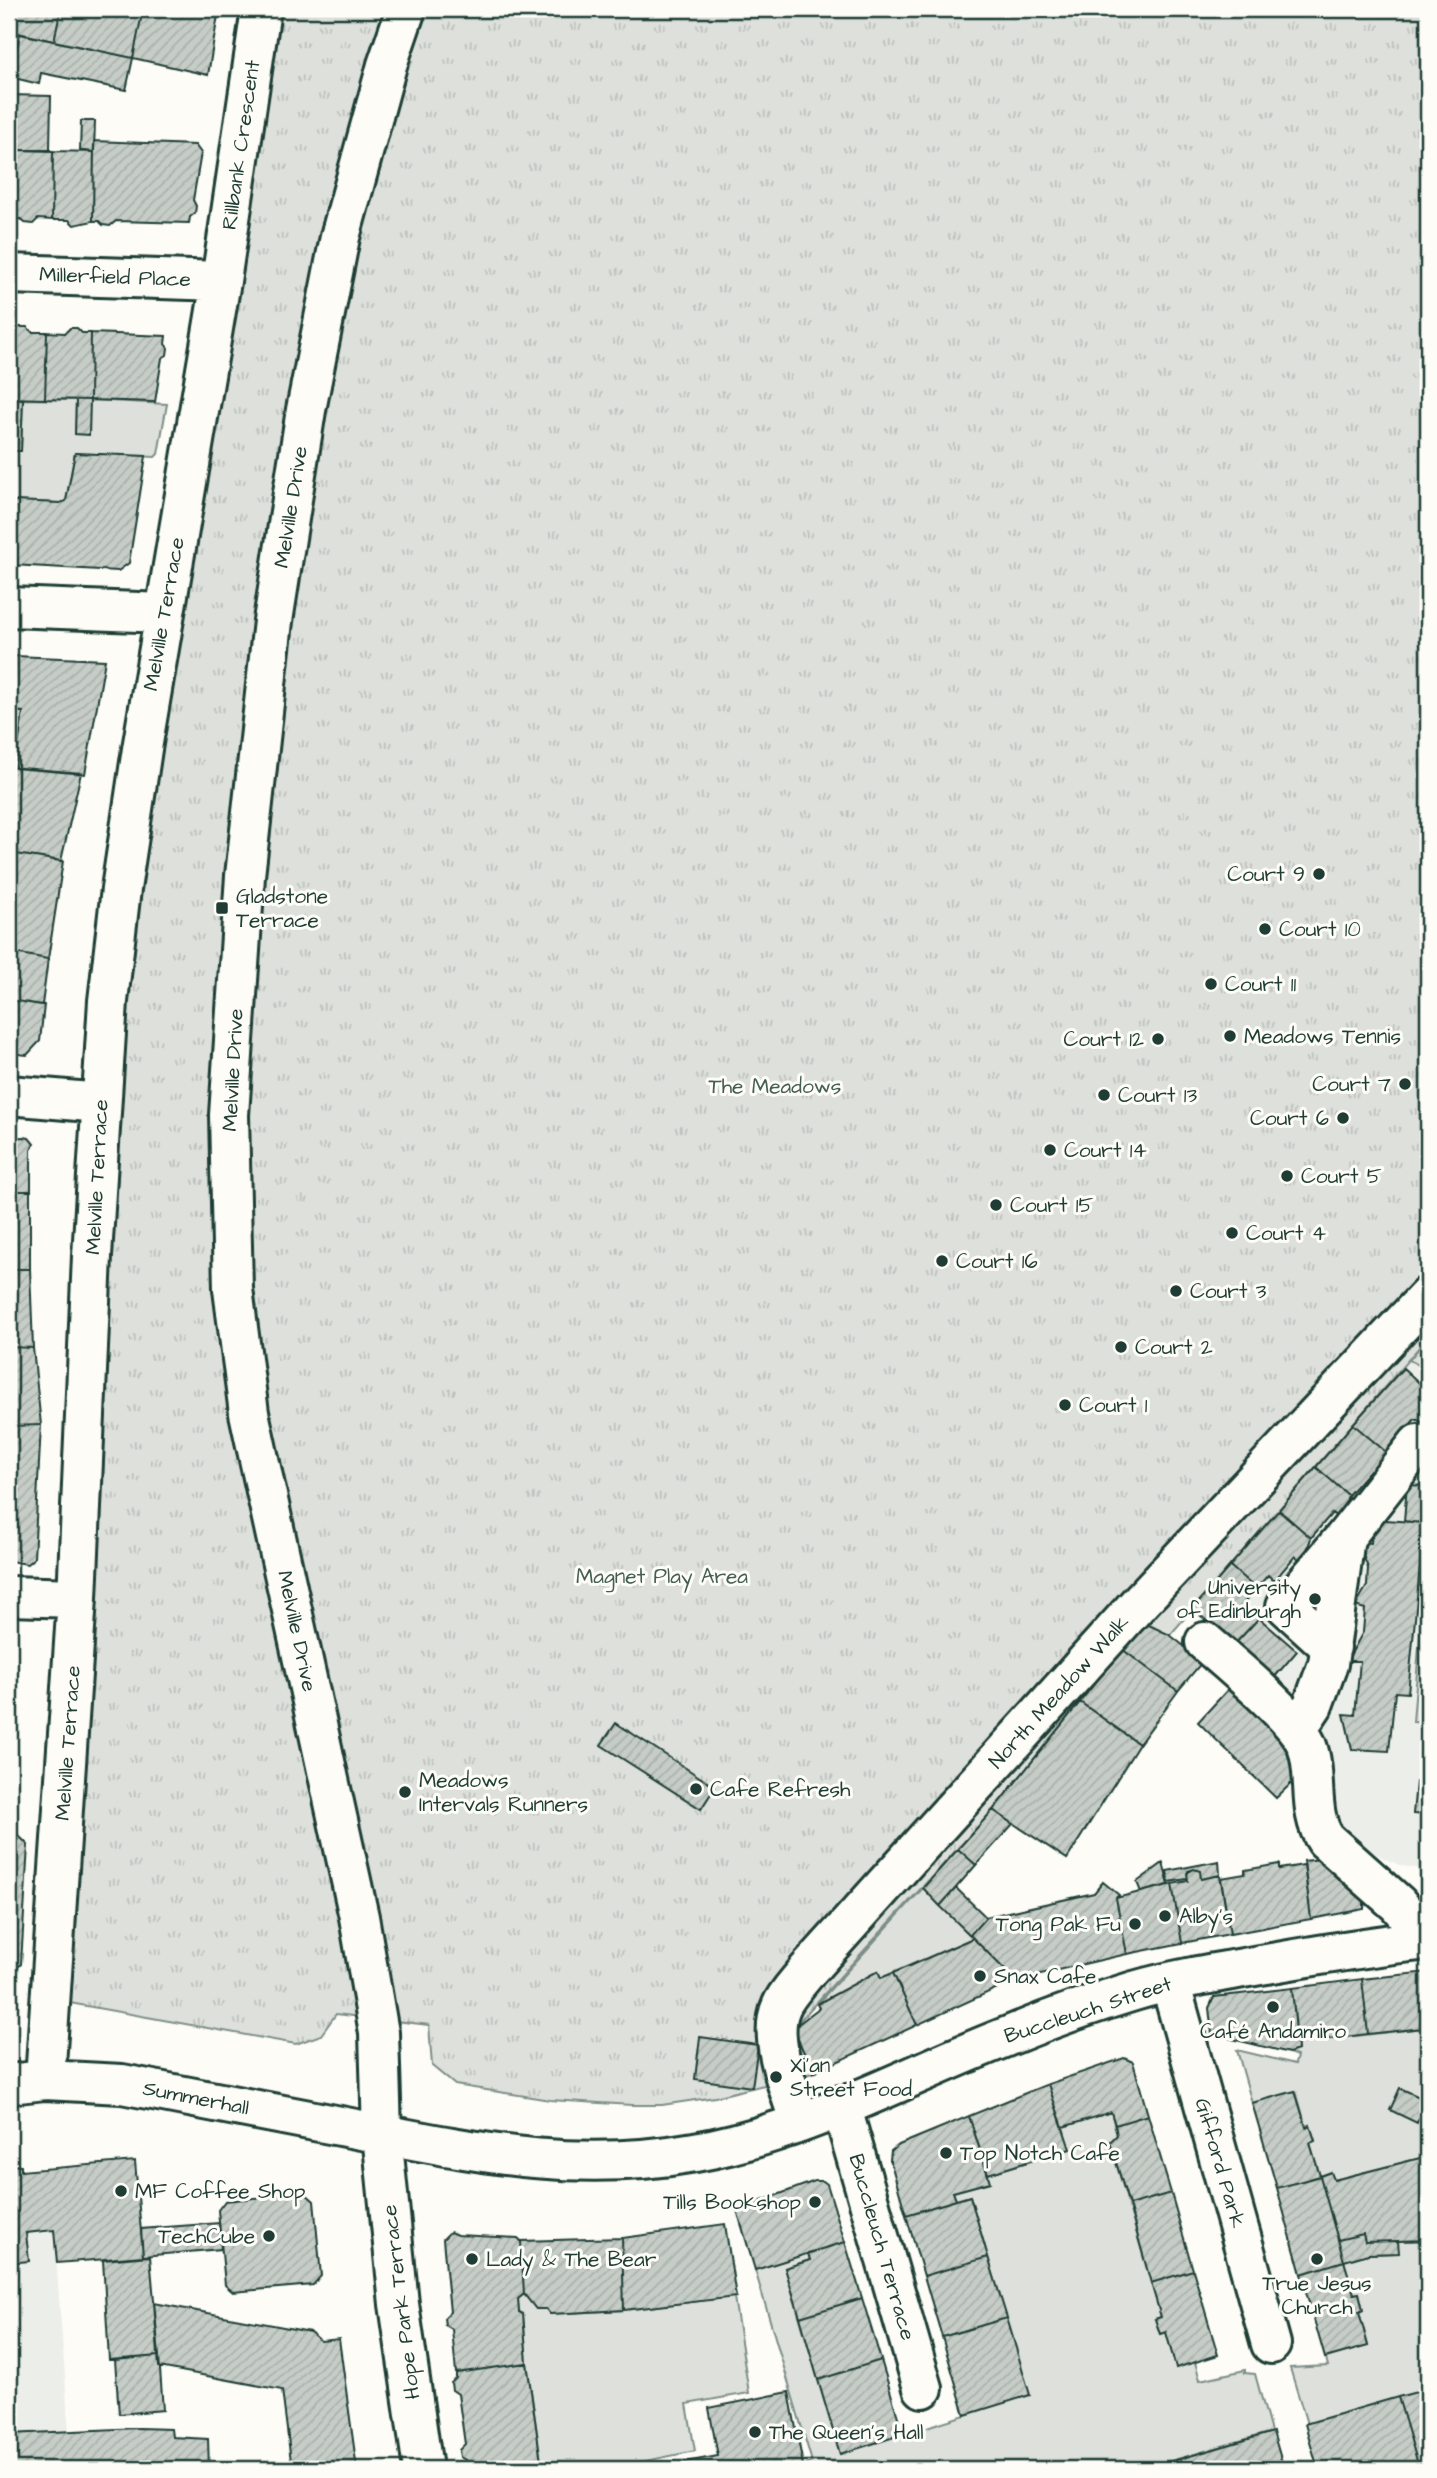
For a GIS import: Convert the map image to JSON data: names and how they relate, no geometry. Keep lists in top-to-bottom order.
{
  "streets": {
    "street": [
      "Rillbank Crescent",
      "Millerfield Place",
      "Melville Drive",
      "Melville Terrace",
      "North Meadow Walk",
      "Buccleuch Street",
      "Summerhall",
      "Gifford Park",
      "Buccleuch Terrace",
      "Hope Park Terrace"
    ]
  },
  "crossings": [
    ["Rillbank Crescent", "Millerfield Place"],
    ["Rillbank Crescent", "Melville Terrace"],
    ["Millerfield Place", "Melville Terrace"],
    ["Melville Drive", "Summerhall"],
    ["Melville Drive", "Hope Park Terrace"],
    ["Melville Terrace", "Summerhall"],
    ["North Meadow Walk", "Buccleuch Street"],
    ["North Meadow Walk", "Summerhall"],
    ["Buccleuch Street", "Summerhall"],
    ["Buccleuch Street", "Gifford Park"],
    ["Buccleuch Street", "Buccleuch Terrace"],
    ["Summerhall", "Hope Park Terrace"]
  ],
  "parks": ["The Meadows", "Magnet Play Area"],
  "places": {
    "other": [
      "Court 9",
      "Court 10",
      "Court 11",
      "Meadows Tennis",
      "Court 12",
      "Court 7",
      "Court 13",
      "Court 6",
      "Court 14",
      "Court 5",
      "Court 15",
      "Court 4",
      "Court 16",
      "Court 3",
      "Court 2",
      "Court 1",
      "University of Edinburgh",
      "Cafe Refresh",
      "Meadows Intervals Runners",
      "Alby's",
      "Tong Pak Fu",
      "Snax Cafe",
      "Café Andamiro",
      "Xi’an Street Food",
      "Top Notch Cafe",
      "MF Coffee Shop",
      "Tills Bookshop",
      "TechCube",
      "Lady & The Bear",
      "True Jesus Church",
      "The Queen's Hall"
    ],
    "transit": ["Gladstone Terrace"]
  }
}
